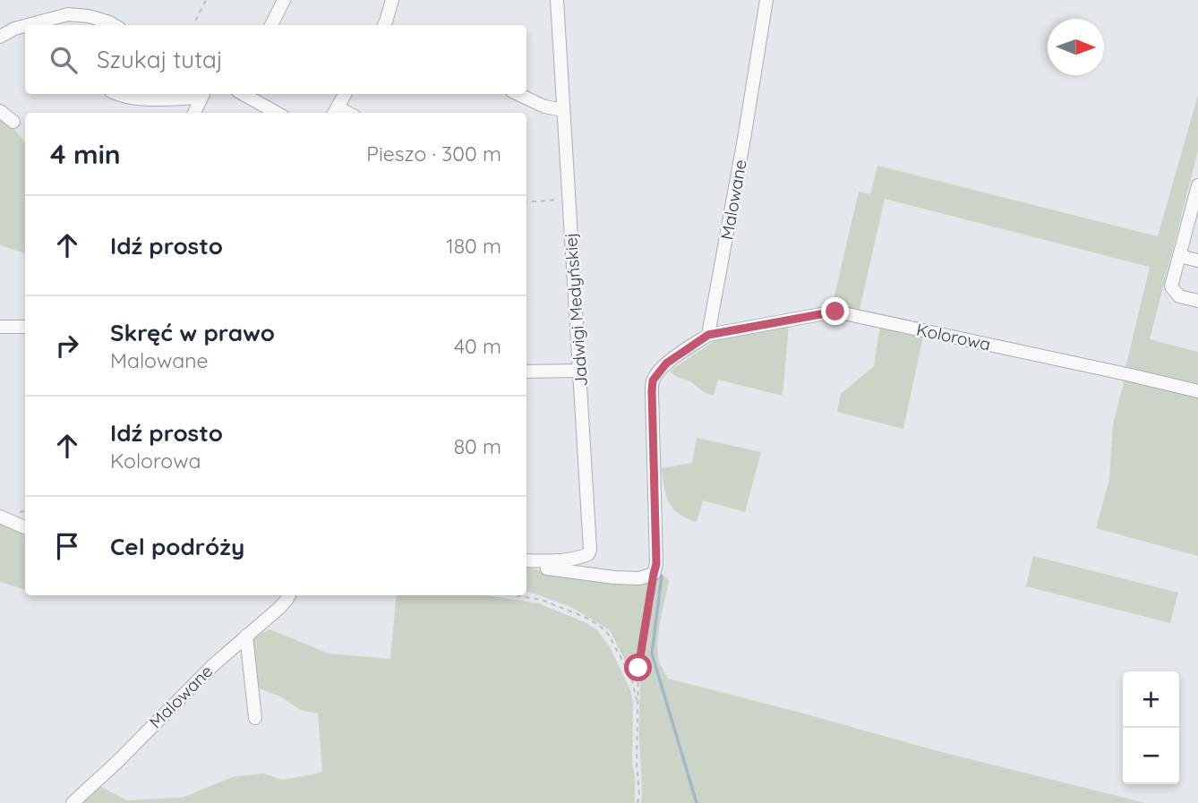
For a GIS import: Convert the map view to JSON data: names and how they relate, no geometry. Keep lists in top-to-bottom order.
{
  "streets": {
    "street": ["Malowane", "Jadwigi Medyńskiej", "Kolorowa"]
  },
  "crossings": [
    ["Malowane", "Kolorowa"]
  ],
  "north": "right",
  "page": {
    "search": "Szukaj tutaj",
    "heading": ["4 min", "Pieszo · 300 m"],
    "list": [
      ["Idź prosto", "180 m"],
      ["Skręć w prawo", "Malowane", "40 m"],
      ["Idź prosto", "Kolorowa", "80 m"],
      "Cel podróży"
    ],
    "map_buttons": ["+", "−"]
  }
}
